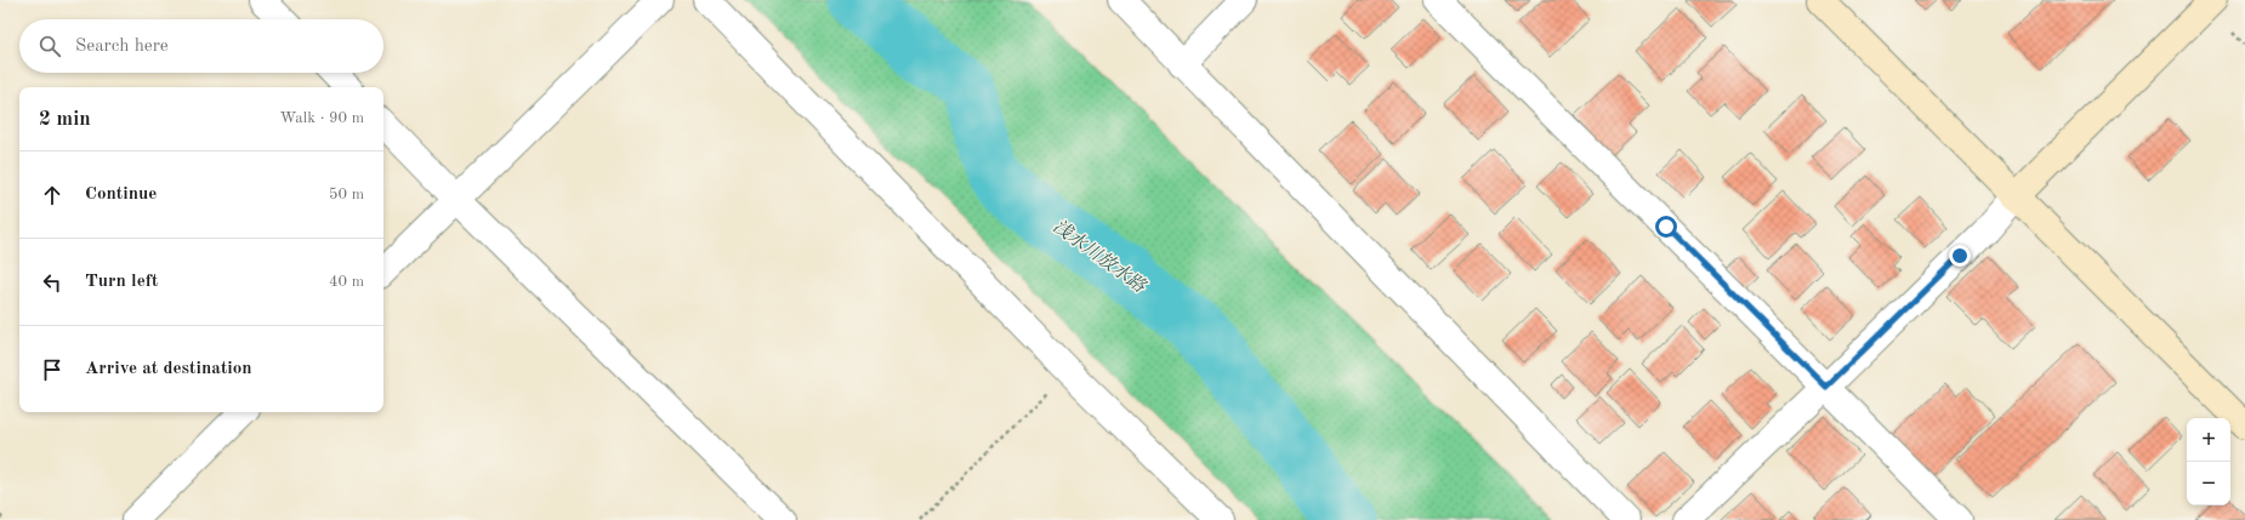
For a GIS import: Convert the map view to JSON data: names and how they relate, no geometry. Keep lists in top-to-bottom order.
{
  "water": ["浅水川放水路"],
  "page": {
    "search": "Search here",
    "heading": ["2 min", "Walk · 90 m"],
    "list": [
      ["Continue", "50 m"],
      ["Turn left", "40 m"],
      "Arrive at destination"
    ],
    "map_buttons": ["+", "−"]
  }
}
